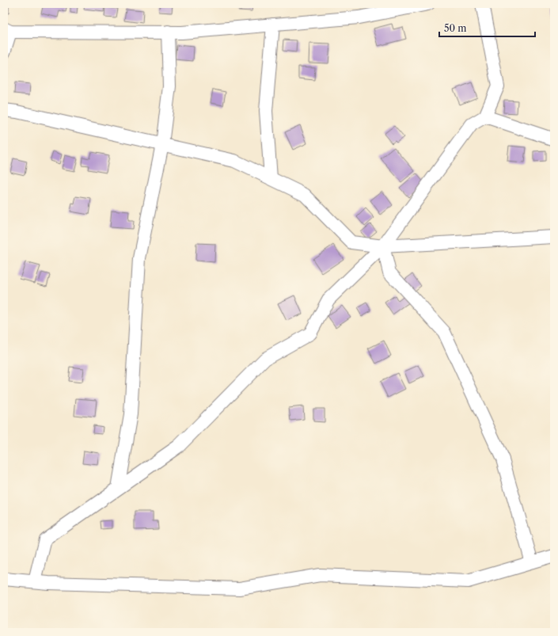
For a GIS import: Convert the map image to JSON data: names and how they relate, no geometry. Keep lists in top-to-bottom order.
{
  "scale_bar": "50 m"
}
